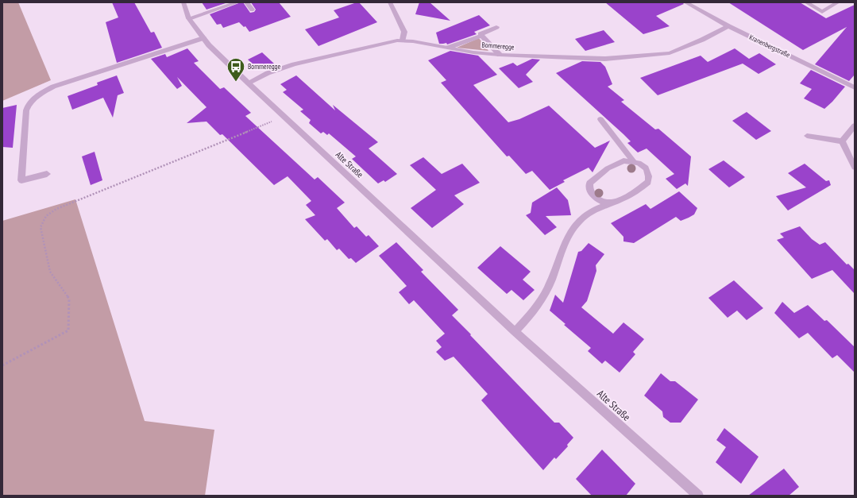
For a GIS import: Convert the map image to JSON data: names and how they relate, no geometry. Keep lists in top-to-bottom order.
{
  "streets": {
    "street": ["Bommeregge", "Kranenbergstraße", "Alte Straße"]
  },
  "crossings": [
    ["Bommeregge", "Kranenbergstraße"],
    ["Bommeregge", "Alte Straße"]
  ],
  "places": {
    "bus stop": ["Bommeregge"]
  }
}
